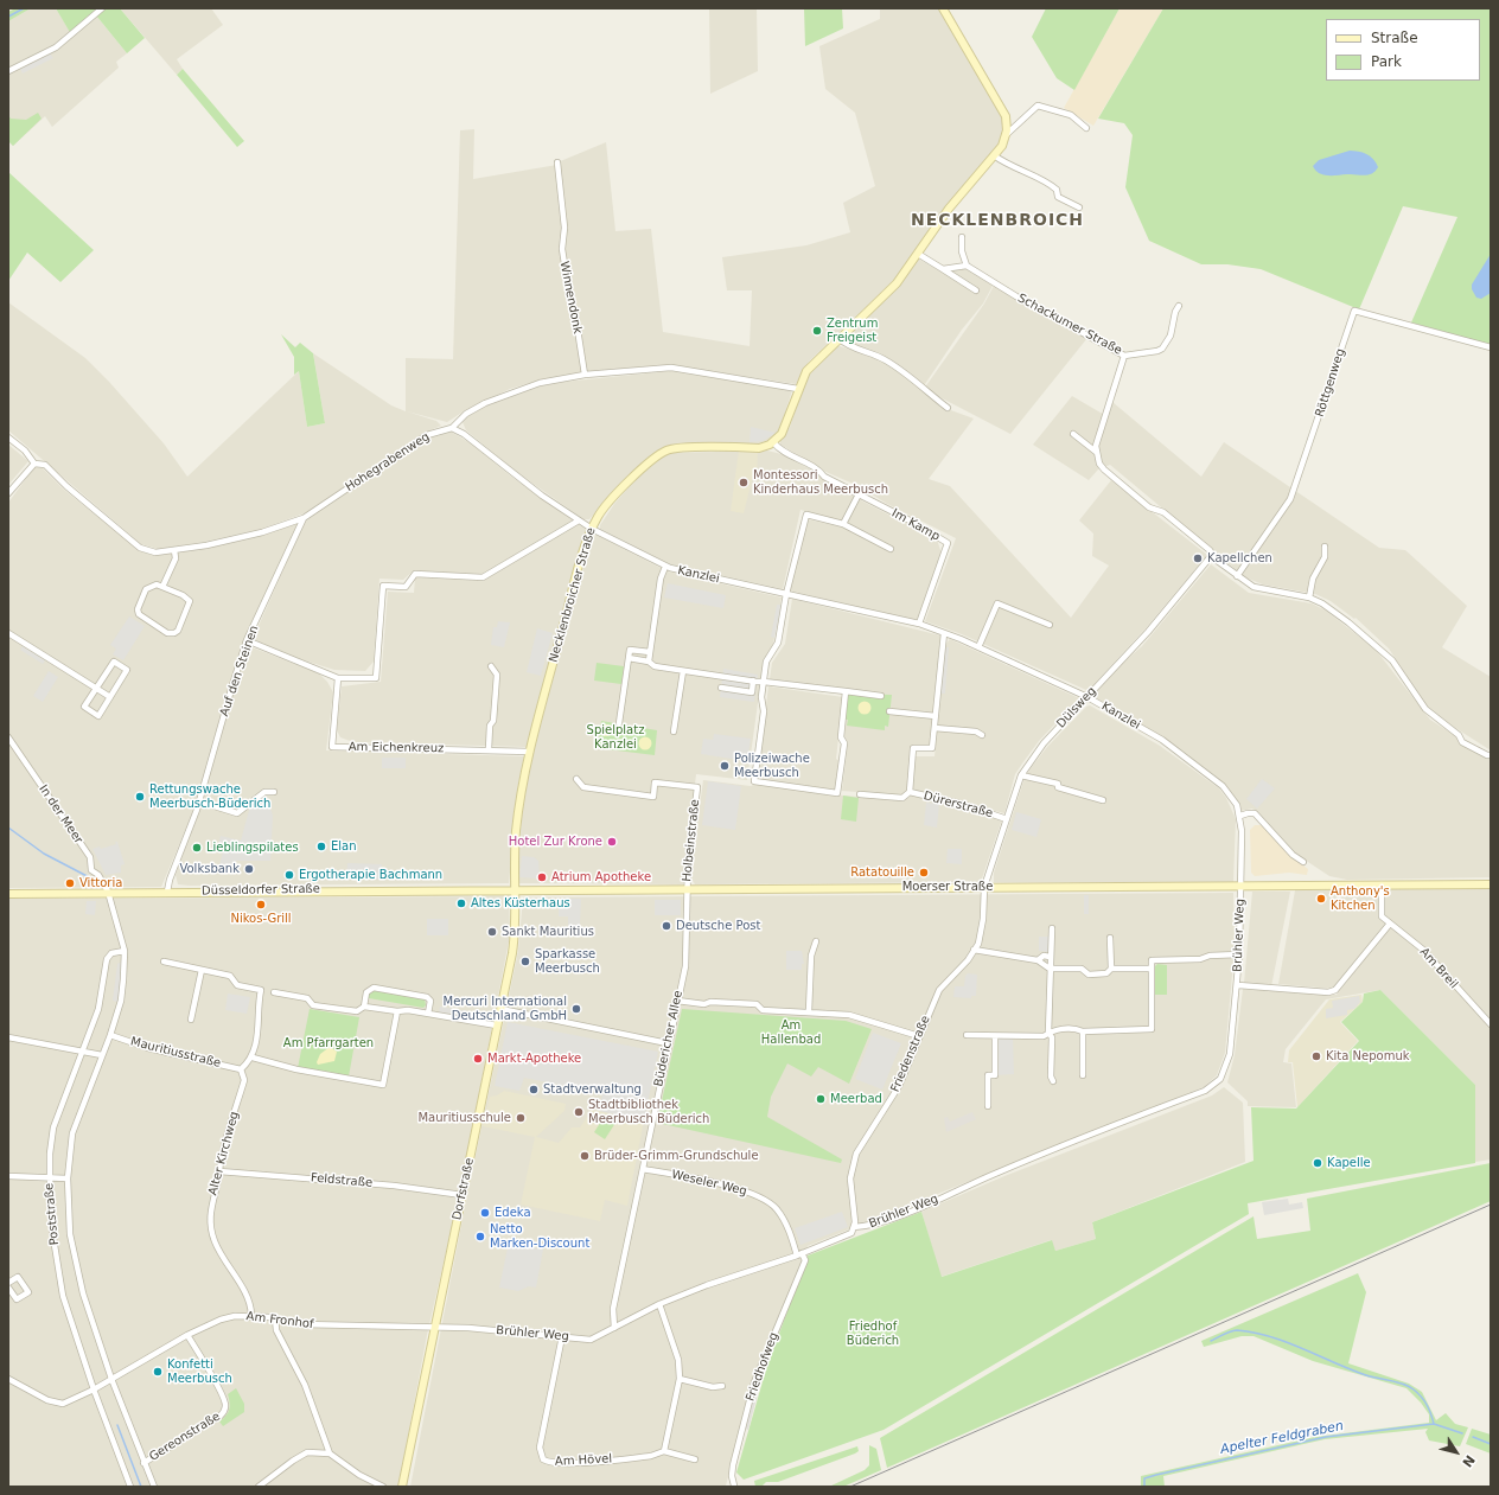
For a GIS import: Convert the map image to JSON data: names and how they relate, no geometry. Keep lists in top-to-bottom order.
{
  "streets": {
    "main road": [
      "Necklenbroicher Straße",
      "Moerser Straße",
      "Düsseldorfer Straße",
      "Dorfstraße"
    ],
    "street": [
      "Winnendonk",
      "Schackumer Straße",
      "Röttgenweg",
      "Hohegrabenweg",
      "Im Kamp",
      "Kanzlei",
      "Auf den Steinen",
      "Dülsweg",
      "Am Eichenkreuz",
      "Dürerstraße",
      "In der Meer",
      "Holbeinstraße",
      "Brühler Weg",
      "Am Breil",
      "Büdericher Allee",
      "Mauritiusstraße",
      "Friedenstraße",
      "Alter Kirchweg",
      "Feldstraße",
      "Weseler Weg",
      "Poststraße",
      "Am Fronhof",
      "Friedhofweg",
      "Gereonstraße",
      "Am Hövel"
    ]
  },
  "crossings": [
    ["Winnendonk", "Hohegrabenweg"],
    ["Hohegrabenweg", "Kanzlei"],
    ["Hohegrabenweg", "Auf den Steinen"],
    ["Im Kamp", "Kanzlei"],
    ["Im Kamp", "Necklenbroicher Straße"],
    ["Kanzlei", "Necklenbroicher Straße"],
    ["Kanzlei", "Dülsweg"],
    ["Kanzlei", "Dürerstraße"],
    ["Kanzlei", "Moerser Straße"],
    ["Kanzlei", "Brühler Weg"],
    ["Necklenbroicher Straße", "Am Eichenkreuz"],
    ["Necklenbroicher Straße", "Moerser Straße"],
    ["Necklenbroicher Straße", "Düsseldorfer Straße"],
    ["Necklenbroicher Straße", "Dorfstraße"],
    ["Auf den Steinen", "Düsseldorfer Straße"],
    ["Dülsweg", "Dürerstraße"],
    ["Dülsweg", "Moerser Straße"],
    ["Dülsweg", "Friedenstraße"],
    ["In der Meer", "Düsseldorfer Straße"],
    ["In der Meer", "Poststraße"],
    ["Holbeinstraße", "Moerser Straße"],
    ["Holbeinstraße", "Büdericher Allee"],
    ["Moerser Straße", "Düsseldorfer Straße"],
    ["Moerser Straße", "Brühler Weg"],
    ["Moerser Straße", "Am Breil"],
    ["Moerser Straße", "Büdericher Allee"],
    ["Moerser Straße", "Friedenstraße"],
    ["Moerser Straße", "Dorfstraße"],
    ["Düsseldorfer Straße", "Dorfstraße"],
    ["Düsseldorfer Straße", "Poststraße"],
    ["Brühler Weg", "Am Breil"],
    ["Brühler Weg", "Büdericher Allee"],
    ["Brühler Weg", "Friedenstraße"],
    ["Brühler Weg", "Weseler Weg"],
    ["Brühler Weg", "Dorfstraße"],
    ["Brühler Weg", "Am Fronhof"],
    ["Brühler Weg", "Friedhofweg"],
    ["Brühler Weg", "Am Hövel"],
    ["Büdericher Allee", "Weseler Weg"],
    ["Mauritiusstraße", "Alter Kirchweg"],
    ["Mauritiusstraße", "Poststraße"],
    ["Alter Kirchweg", "Feldstraße"],
    ["Alter Kirchweg", "Am Fronhof"],
    ["Feldstraße", "Dorfstraße"],
    ["Weseler Weg", "Friedhofweg"],
    ["Dorfstraße", "Am Fronhof"],
    ["Poststraße", "Am Fronhof"],
    ["Poststraße", "Gereonstraße"],
    ["Am Fronhof", "Gereonstraße"]
  ],
  "districts": ["NECKLENBROICH"],
  "water": ["Apelter Feldgraben"],
  "parks": [
    "Spielplatz Kanzlei",
    "Am Hallenbad",
    "Am Pfarrgarten",
    "Friedhof Büderich"
  ],
  "places": [
    "Zentrum Freigeist",
    "Montessori Kinderhaus Meerbusch",
    "Kapellchen",
    "Polizeiwache Meerbusch",
    "Rettungswache Meerbusch-Büderich",
    "Hotel Zur Krone",
    "Elan",
    "Lieblingspilates",
    "Volksbank",
    "Ratatouille",
    "Ergotherapie Bachmann",
    "Atrium Apotheke",
    "Vittoria",
    "Anthony's Kitchen",
    "Altes Küsterhaus",
    "Nikos-Grill",
    "Deutsche Post",
    "Sankt Mauritius",
    "Sparkasse Meerbusch",
    "Mercuri International Deutschland GmbH",
    "Kita Nepomuk",
    "Markt-Apotheke",
    "Stadtverwaltung",
    "Meerbad",
    "Stadtbibliothek Meerbusch Büderich",
    "Mauritiusschule",
    "Brüder-Grimm-Grundschule",
    "Kapelle",
    "Edeka",
    "Netto Marken-Discount",
    "Konfetti Meerbusch"
  ],
  "legend": ["Straße", "Park"],
  "north": "bottom right"
}
